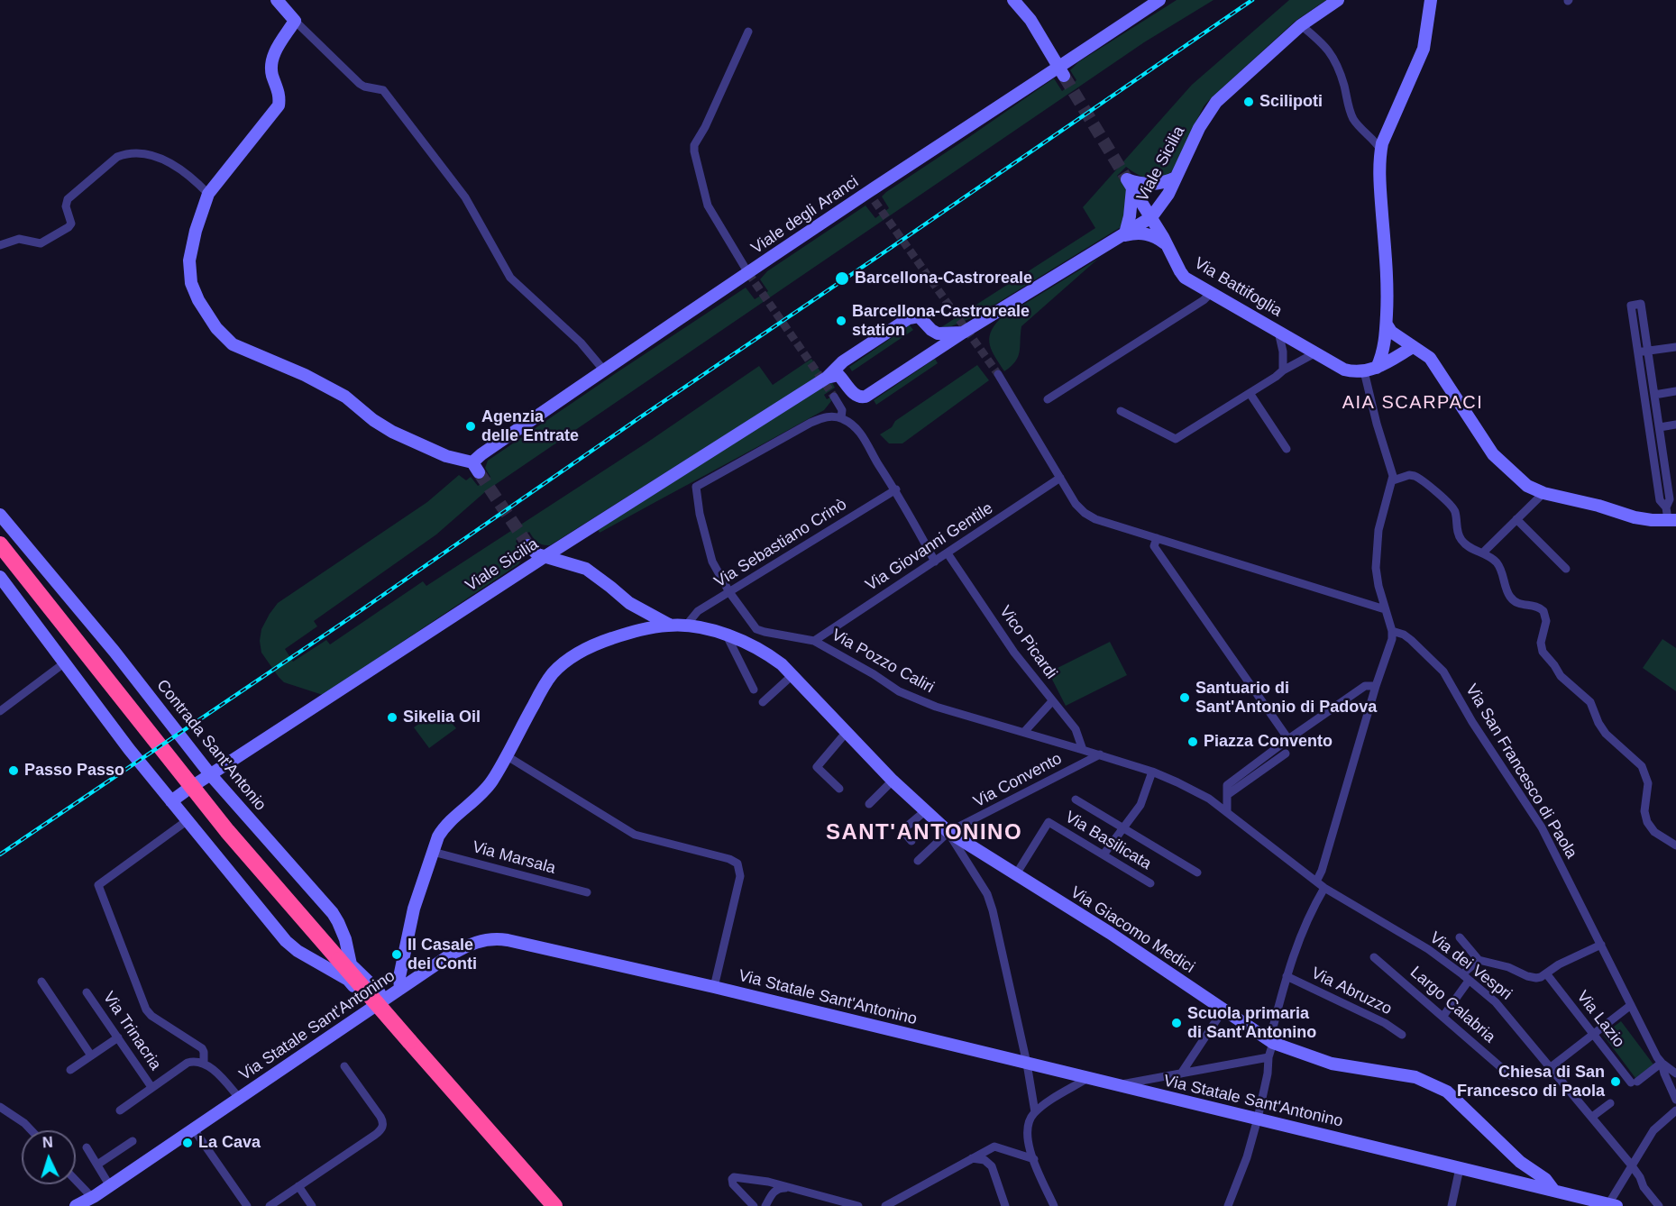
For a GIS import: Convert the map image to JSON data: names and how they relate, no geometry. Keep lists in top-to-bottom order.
{
  "streets": {
    "street": [
      "Viale Sicilia",
      "Viale degli Aranci",
      "Via Battifoglia",
      "Via Sebastiano Crinò",
      "Via Giovanni Gentile",
      "Vico Picardi",
      "Via Pozzo Caliri",
      "Contrada Sant'Antonio",
      "Via San Francesco di Paola",
      "Via Convento",
      "Via Basilicata",
      "Via Marsala",
      "Via Giacomo Medici",
      "Via dei Vespri",
      "Via Abruzzo",
      "Via Statale Sant'Antonino",
      "Largo Calabria",
      "Via Lazio",
      "Via Trinacria"
    ]
  },
  "crossings": [
    ["Viale Sicilia", "Via Battifoglia"],
    ["Viale Sicilia", "Contrada Sant'Antonio"],
    ["Via Sebastiano Crinò", "Via Giacomo Medici"],
    ["Via Giovanni Gentile", "Vico Picardi"],
    ["Via Giovanni Gentile", "Via Pozzo Caliri"],
    ["Vico Picardi", "Via Pozzo Caliri"],
    ["Via Pozzo Caliri", "Via Convento"],
    ["Contrada Sant'Antonio", "Via Statale Sant'Antonino"],
    ["Via San Francesco di Paola", "Via Lazio"],
    ["Via Convento", "Via Giacomo Medici"],
    ["Via Basilicata", "Via Giacomo Medici"],
    ["Via Marsala", "Via Giacomo Medici"],
    ["Via Giacomo Medici", "Via Statale Sant'Antonino"]
  ],
  "districts": ["AIA SCARPACI", "SANT'ANTONINO"],
  "places": [
    "Scilipoti",
    "Barcellona-Castroreale",
    "Barcellona-Castroreale station",
    "Agenzia delle Entrate",
    "Santuario di Sant'Antonio di Padova",
    "Sikelia Oil",
    "Piazza Convento",
    "Passo Passo",
    "Il Casale dei Conti",
    "Scuola primaria di Sant'Antonino",
    "Chiesa di San Francesco di Paola",
    "La Cava"
  ],
  "north": "top"
}
